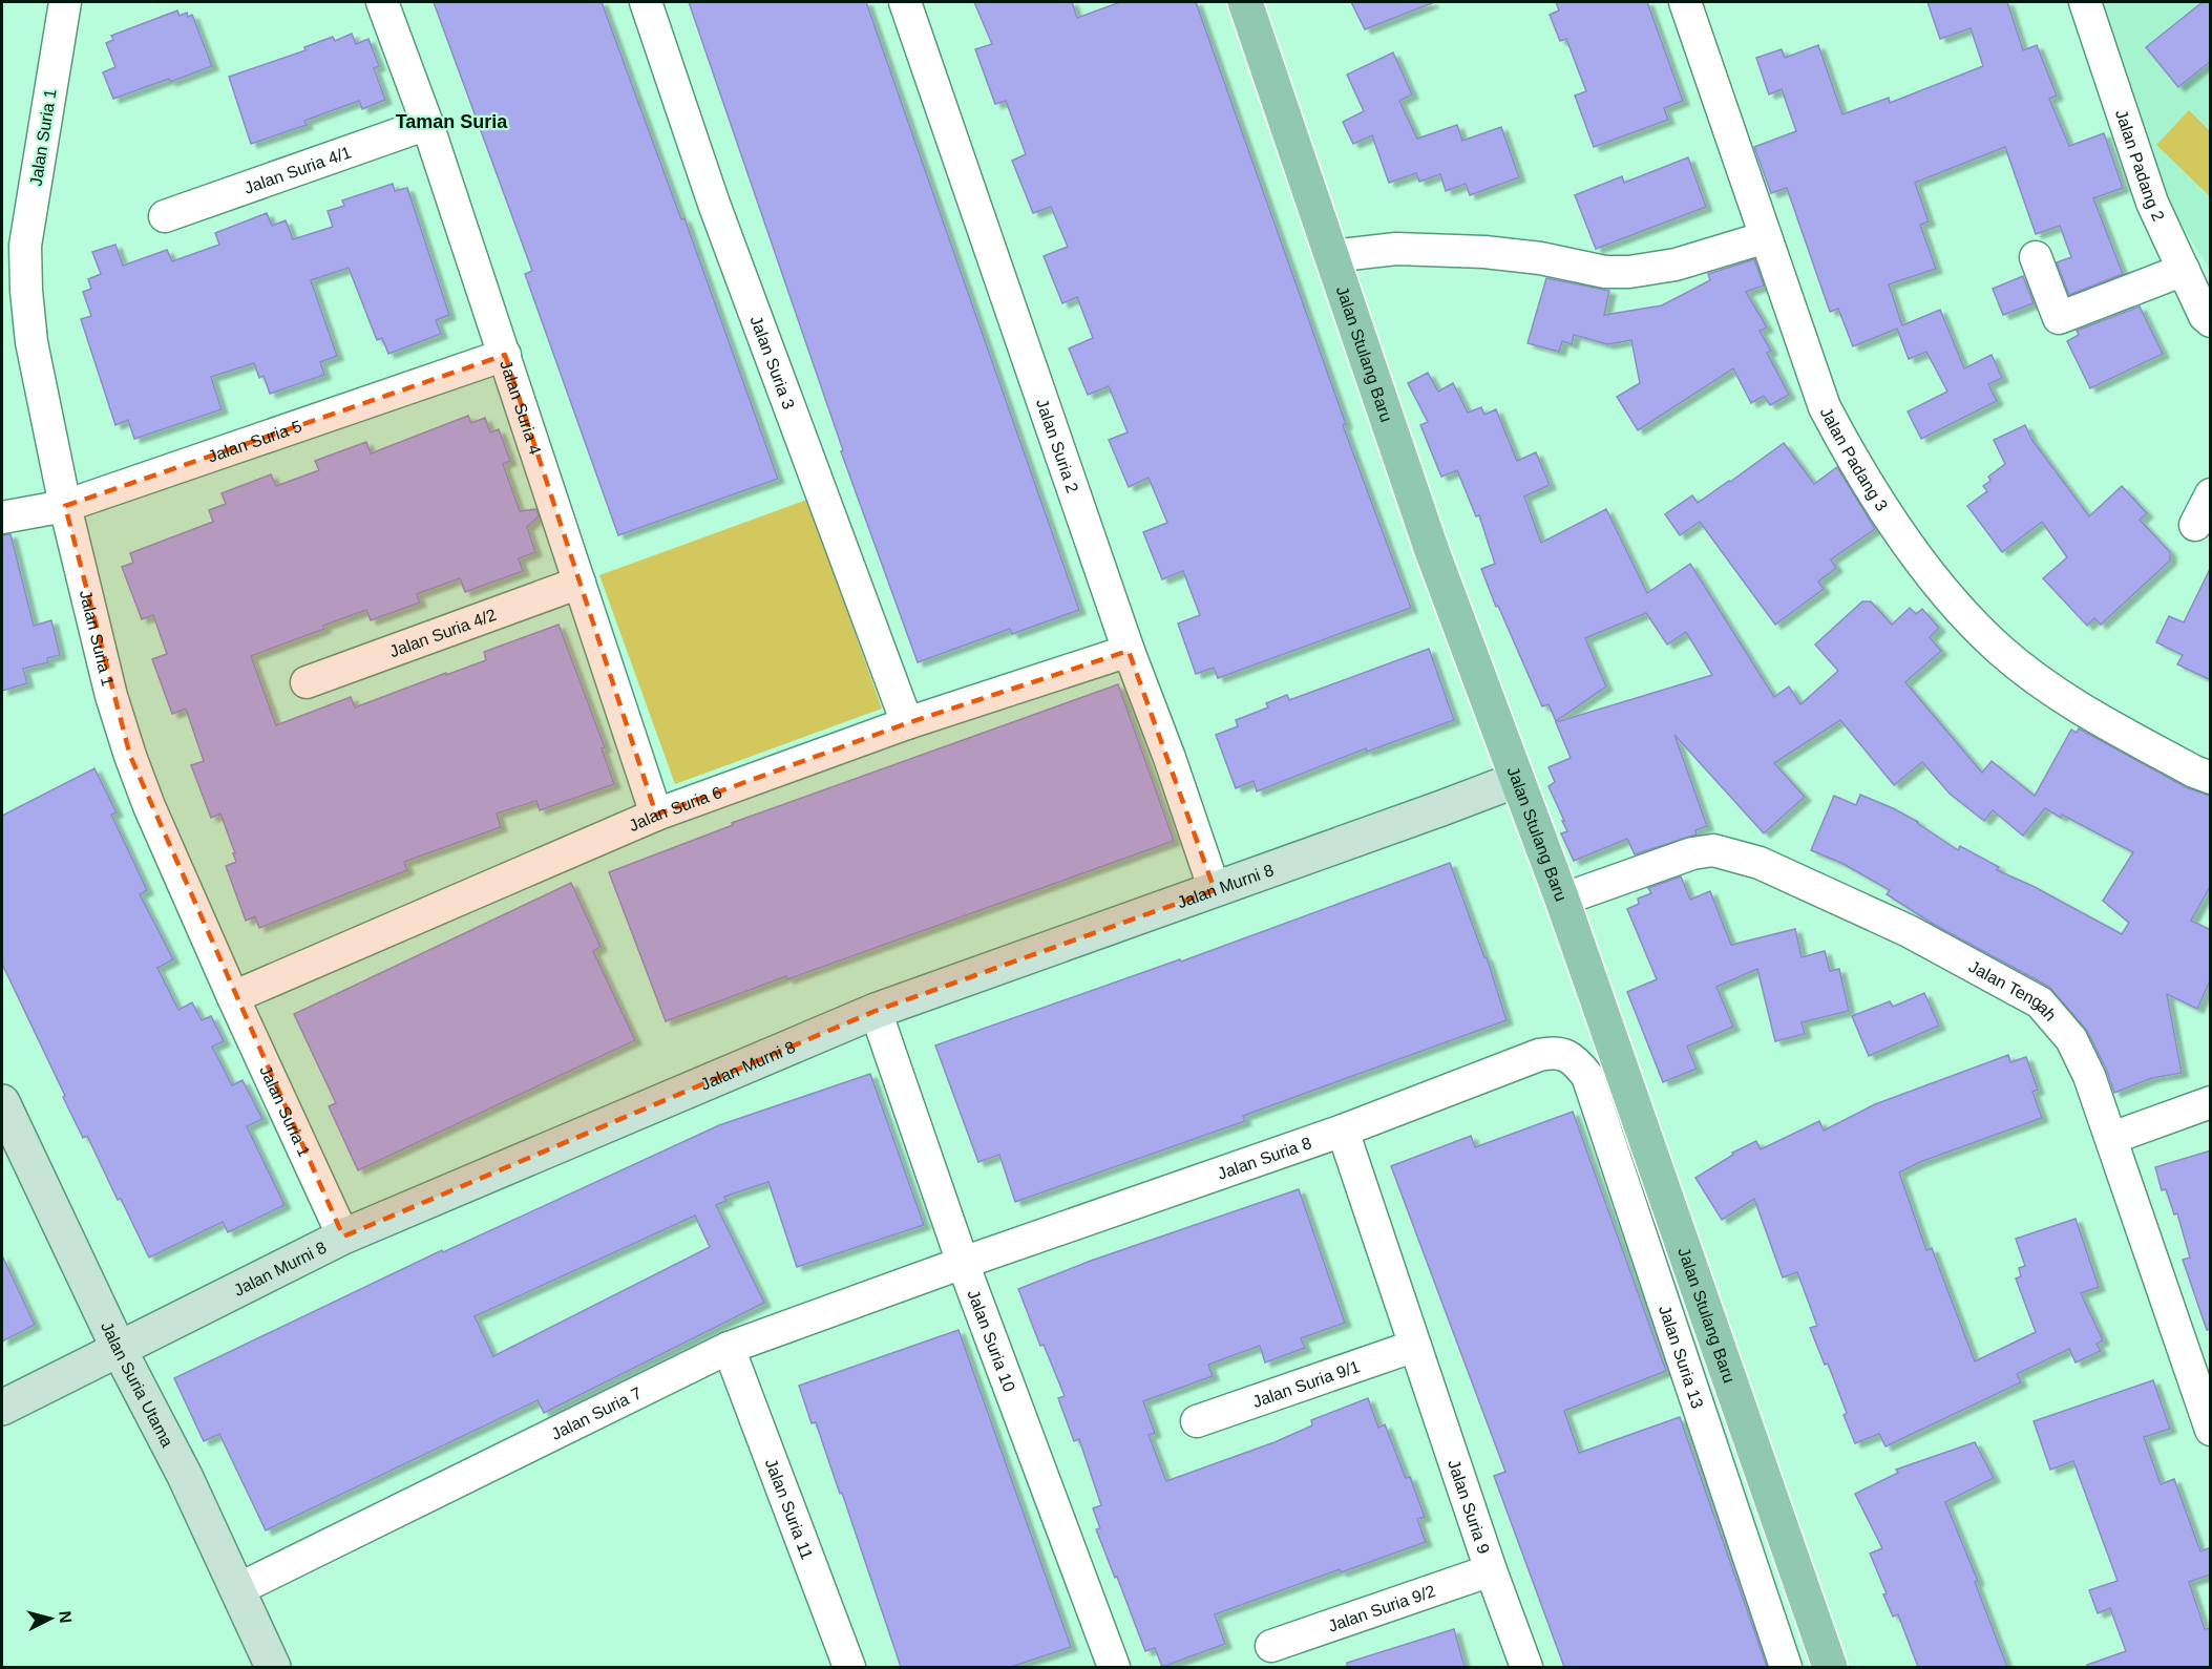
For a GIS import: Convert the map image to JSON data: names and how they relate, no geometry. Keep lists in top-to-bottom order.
{
  "streets": {
    "main road": ["Jalan Stulang Baru"],
    "street": [
      "Jalan Suria 1",
      "Jalan Padang 2",
      "Jalan Suria 4/1",
      "Jalan Suria 3",
      "Jalan Suria 4",
      "Jalan Suria 5",
      "Jalan Suria 2",
      "Jalan Padang 3",
      "Jalan Suria 4/2",
      "Jalan Suria 6",
      "Jalan Murni 8",
      "Jalan Tengah",
      "Jalan Suria 8",
      "Jalan Suria 10",
      "Jalan Suria 13",
      "Jalan Suria 9/1",
      "Jalan Suria Utama",
      "Jalan Suria 7",
      "Jalan Suria 9",
      "Jalan Suria 11",
      "Jalan Suria 9/2"
    ]
  },
  "crossings": [
    ["Jalan Suria 1", "Jalan Suria 5"],
    ["Jalan Suria 1", "Jalan Suria 6"],
    ["Jalan Suria 1", "Jalan Murni 8"],
    ["Jalan Suria 4/1", "Jalan Suria 4"],
    ["Jalan Stulang Baru", "Jalan Murni 8"],
    ["Jalan Stulang Baru", "Jalan Tengah"],
    ["Jalan Suria 3", "Jalan Suria 6"],
    ["Jalan Suria 4", "Jalan Suria 5"],
    ["Jalan Suria 4", "Jalan Suria 4/2"],
    ["Jalan Suria 4", "Jalan Suria 6"],
    ["Jalan Suria 2", "Jalan Suria 6"],
    ["Jalan Suria 2", "Jalan Murni 8"],
    ["Jalan Murni 8", "Jalan Suria 10"],
    ["Jalan Murni 8", "Jalan Suria Utama"],
    ["Jalan Suria 8", "Jalan Suria 10"],
    ["Jalan Suria 8", "Jalan Suria 13"],
    ["Jalan Suria 8", "Jalan Suria 7"],
    ["Jalan Suria 8", "Jalan Suria 9"],
    ["Jalan Suria 10", "Jalan Suria 7"],
    ["Jalan Suria 9/1", "Jalan Suria 9"],
    ["Jalan Suria Utama", "Jalan Suria 7"],
    ["Jalan Suria 7", "Jalan Suria 11"],
    ["Jalan Suria 9", "Jalan Suria 9/2"]
  ],
  "districts": ["Taman Suria"],
  "north": "right"
}
